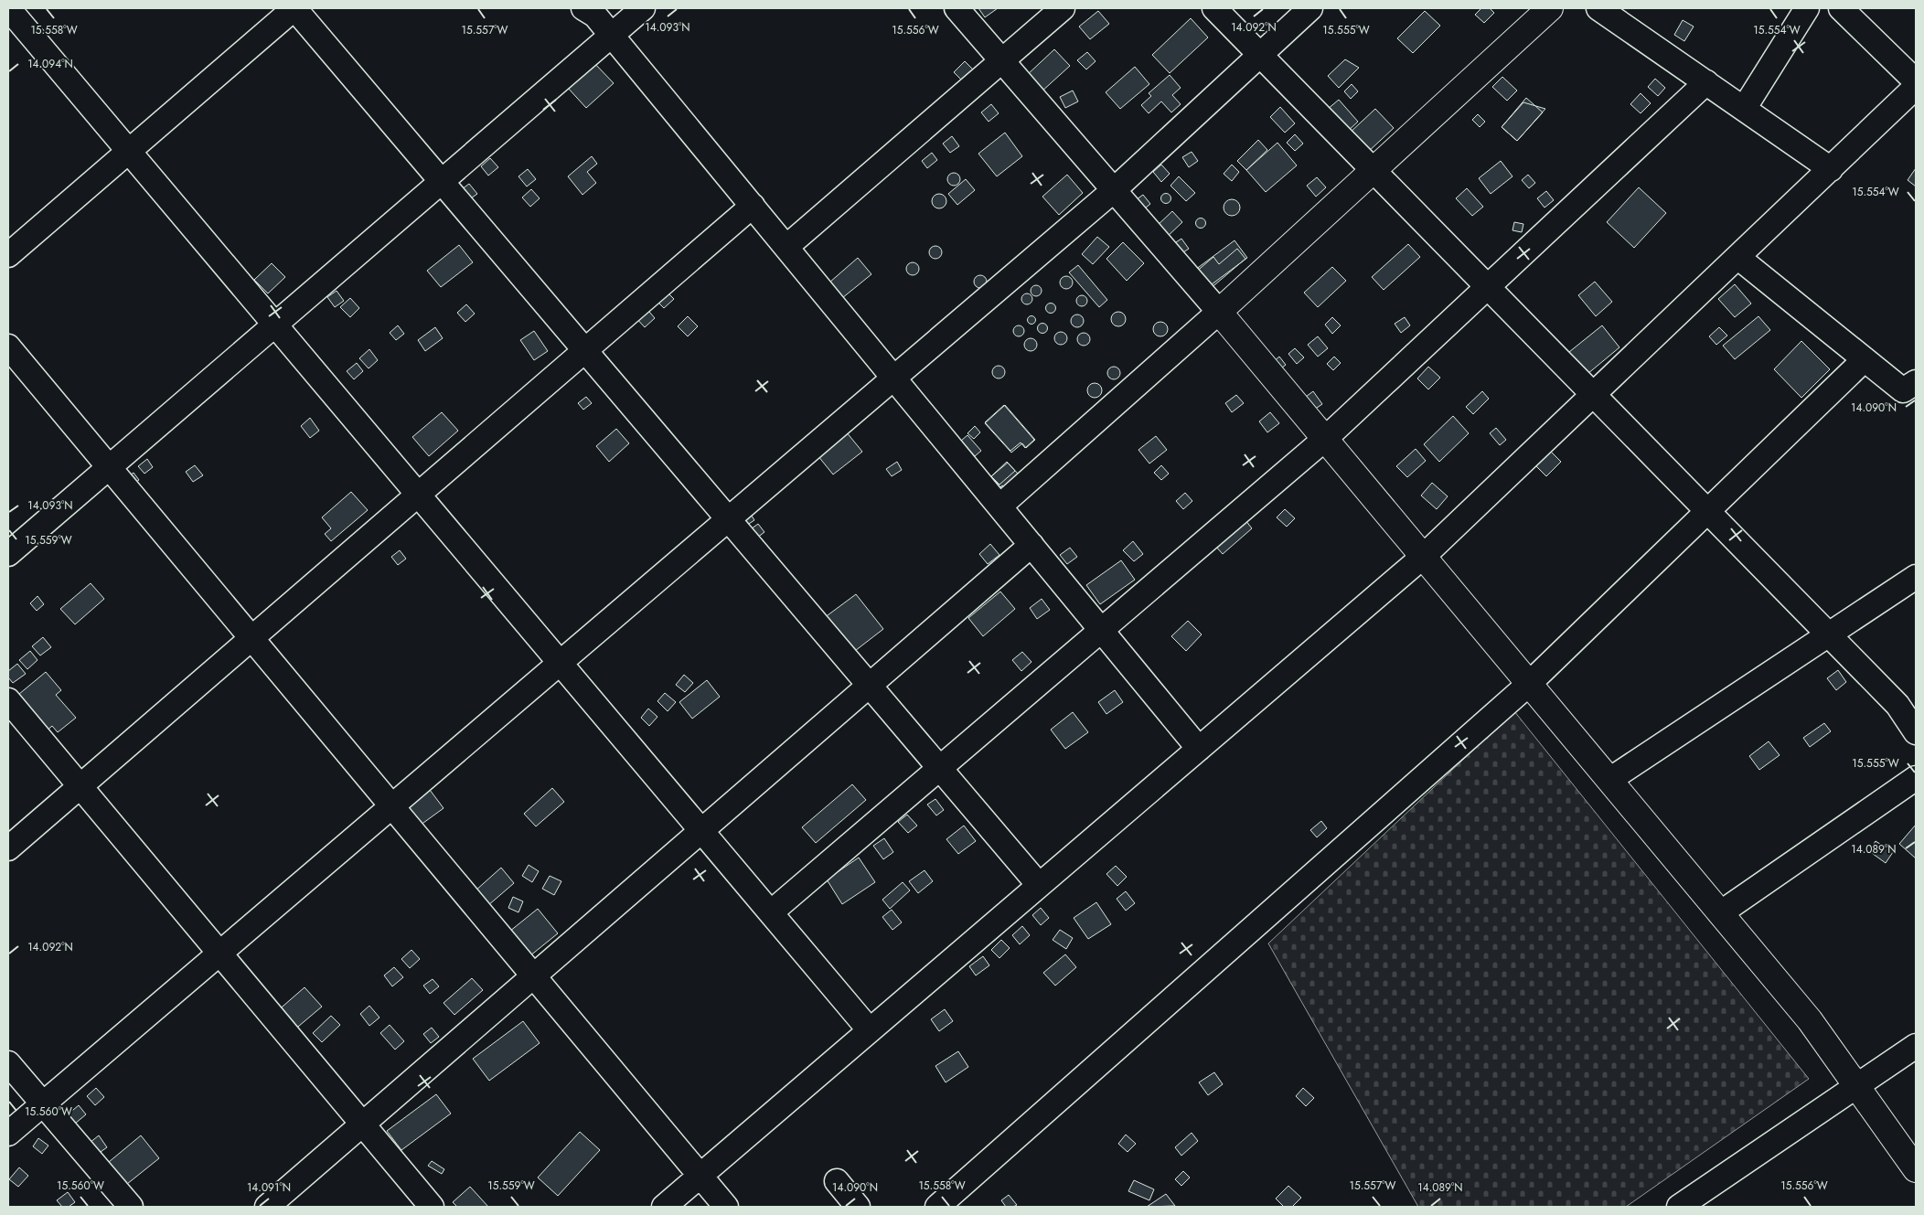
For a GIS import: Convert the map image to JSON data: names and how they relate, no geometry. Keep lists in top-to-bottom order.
{
  "coordinates": [
    "14.093°N",
    "14.092°N",
    "15.558°W",
    "15.557°W",
    "15.556°W",
    "15.555°W",
    "15.554°W",
    "14.094°N",
    "14.090°N",
    "15.559°W",
    "14.089°N",
    "15.560°W",
    "14.091°N"
  ]
}
